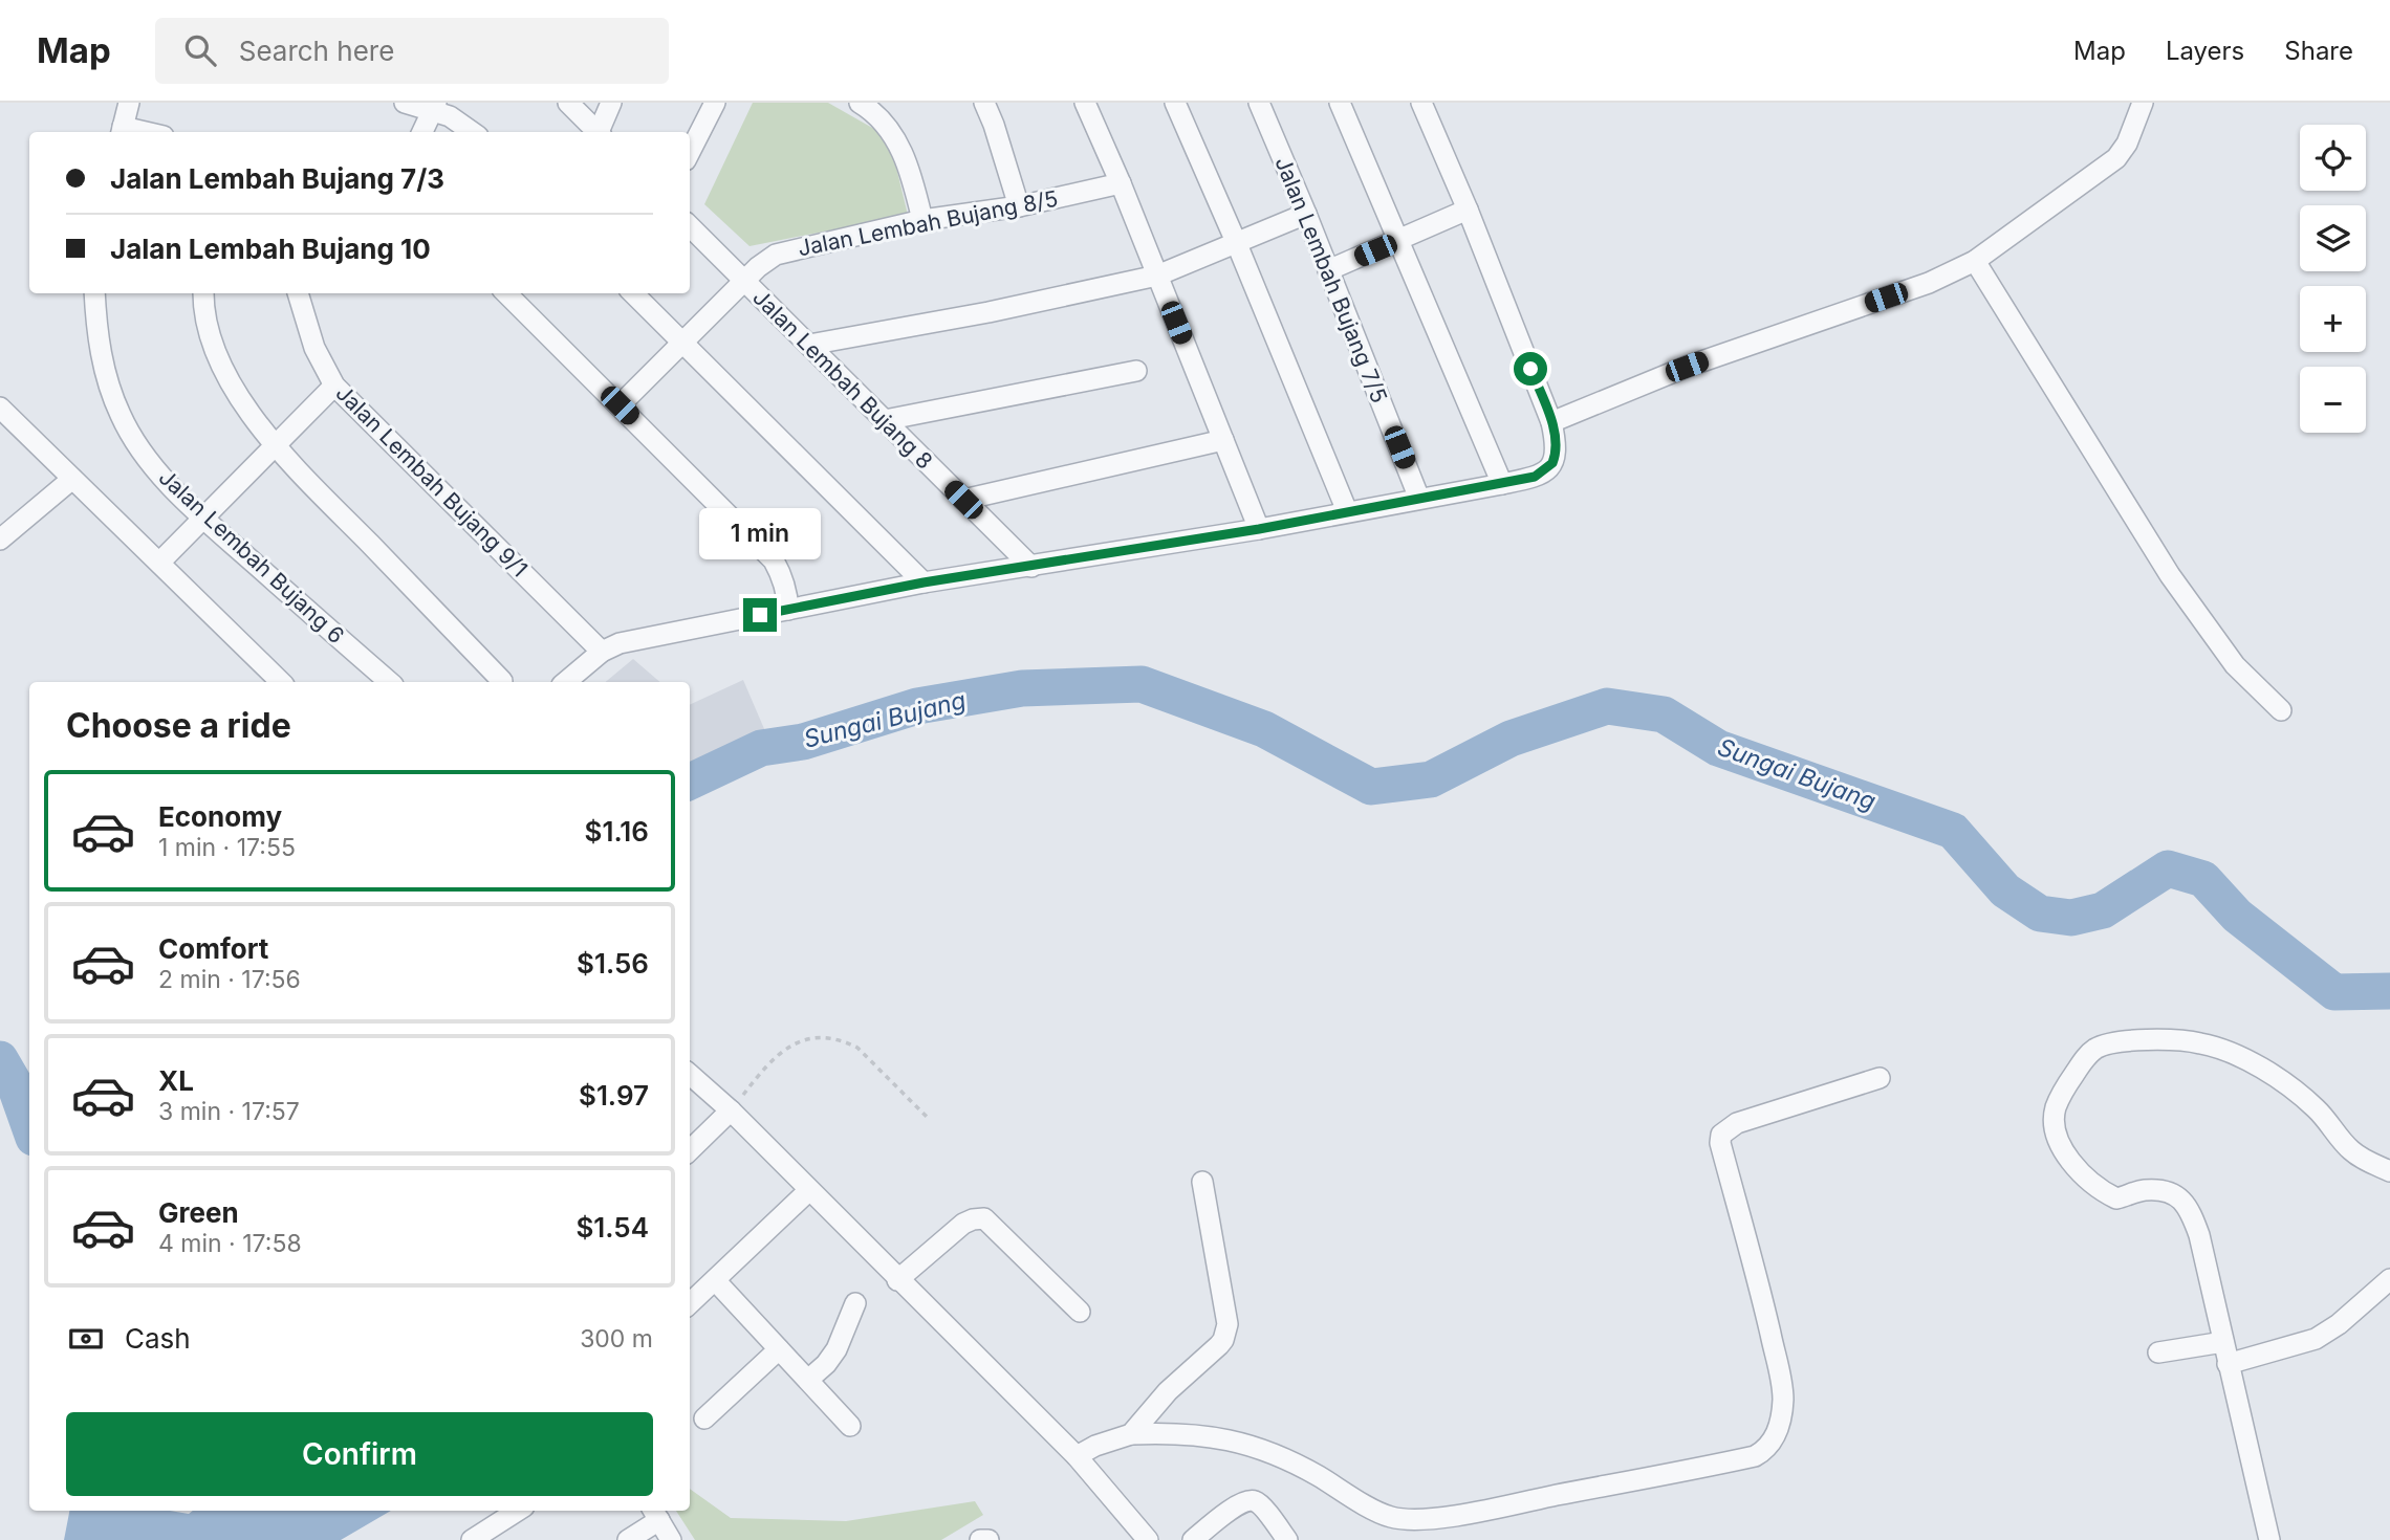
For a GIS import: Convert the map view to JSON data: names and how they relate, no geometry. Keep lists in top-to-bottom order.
{
  "streets": {
    "street": [
      "Jalan Lembah Bujang 8/5",
      "Jalan Lembah Bujang 7/5",
      "Jalan Lembah Bujang 8",
      "Jalan Lembah Bujang 9/1",
      "Jalan Lembah Bujang 6"
    ]
  },
  "crossings": [
    ["Jalan Lembah Bujang 8/5", "Jalan Lembah Bujang 8"]
  ],
  "water": ["Sungai Bujang"],
  "page": {
    "header": "Map",
    "search": "Search here",
    "nav": ["Map", "Layers", "Share"],
    "map_buttons": ["+", "−"],
    "banner": ["Jalan Lembah Bujang 7/3", "Jalan Lembah Bujang 10"],
    "bubble": "1 min",
    "heading": "Choose a ride",
    "list": [
      {
        "name": "Economy",
        "note": "1 min · 17:55",
        "value": "$1.16"
      },
      {
        "name": "Comfort",
        "note": "2 min · 17:56",
        "value": "$1.56"
      },
      {
        "name": "XL",
        "note": "3 min · 17:57",
        "value": "$1.97"
      },
      {
        "name": "Green",
        "note": "4 min · 17:58",
        "value": "$1.54"
      }
    ],
    "pay": ["Cash", "300 m"],
    "buttons": "Confirm"
  }
}
